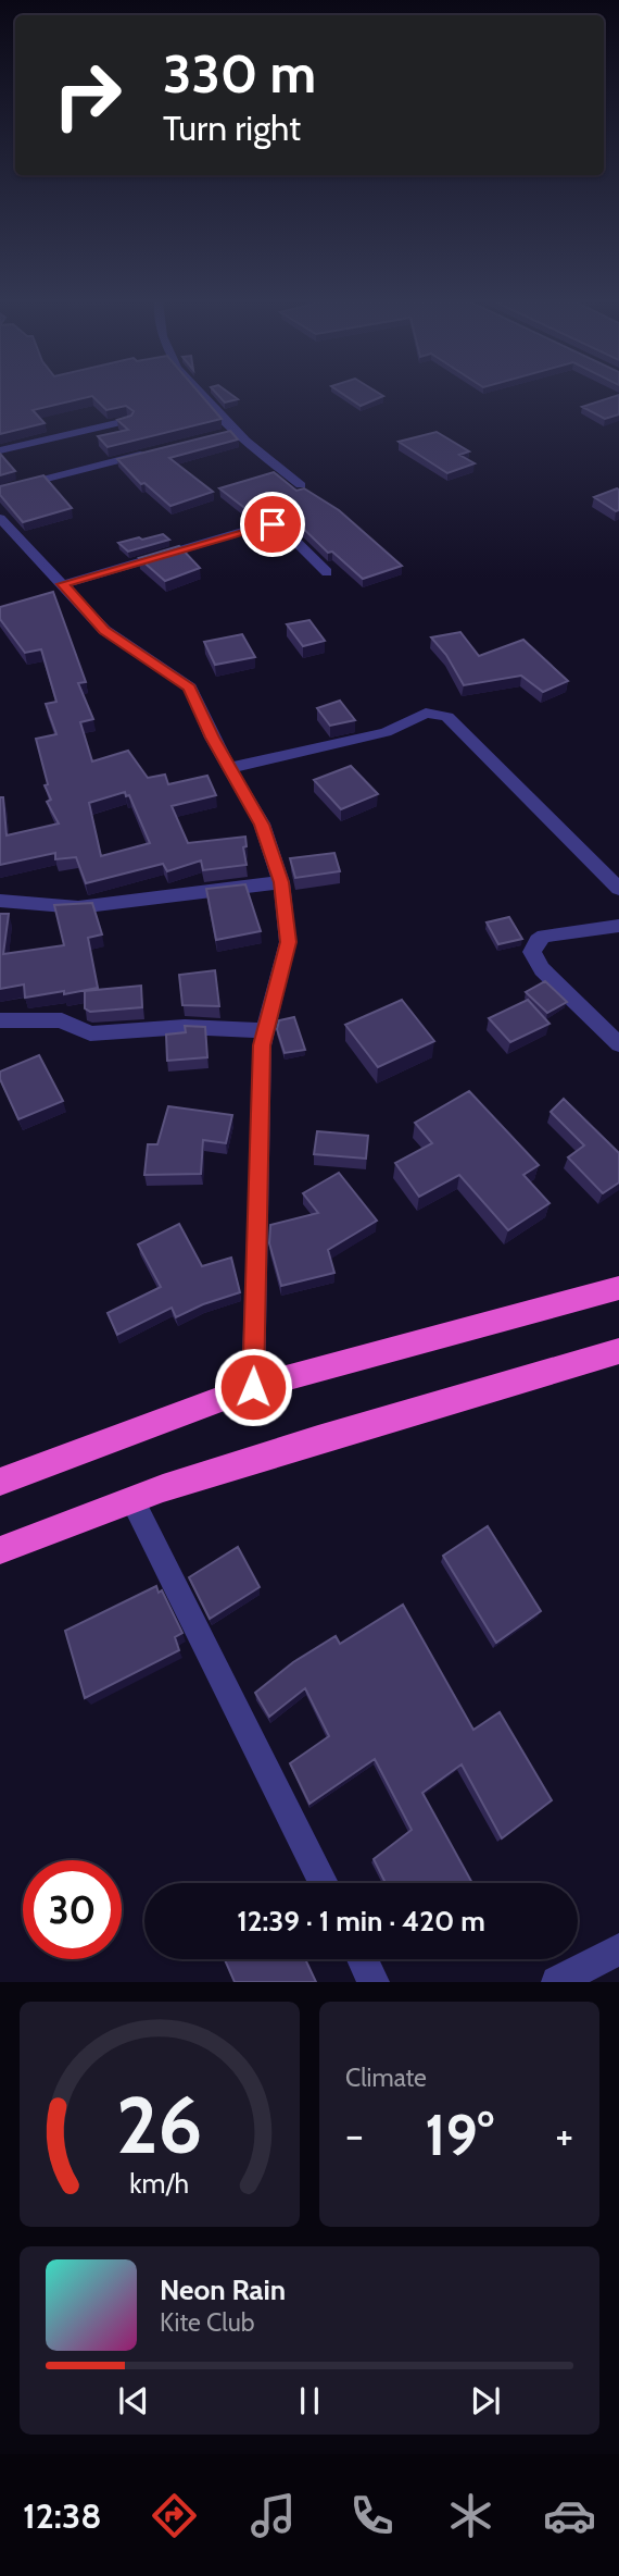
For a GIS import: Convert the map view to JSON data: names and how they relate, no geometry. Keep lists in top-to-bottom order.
{
  "page": {
    "turn": ["330 m", "Turn right"],
    "limit": "30",
    "trip": "12:39 · 1 min · 420 m",
    "tile": "Climate",
    "heat": ["−", "19°", "+"],
    "song": ["Neon Rain", "Kite Club"],
    "tabs": "12:38",
    "gauge": ["26", "km/h"]
  }
}
